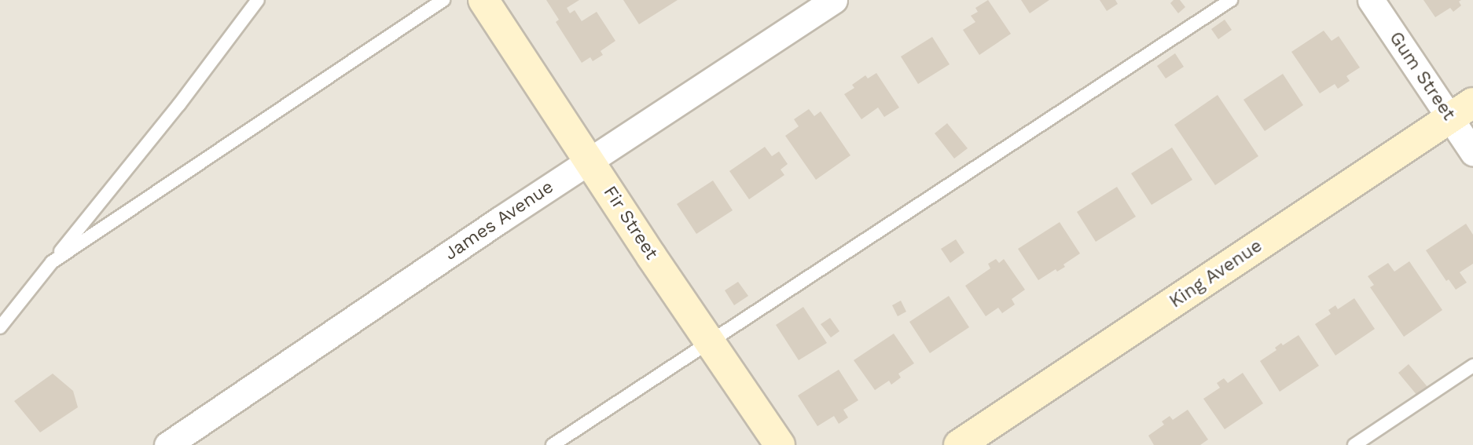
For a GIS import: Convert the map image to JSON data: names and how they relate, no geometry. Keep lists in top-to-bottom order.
{
  "streets": {
    "street": [
      "Gum Street",
      "James Avenue",
      "Fir Street",
      "King Avenue"
    ]
  },
  "crossings": [
    ["Gum Street", "King Avenue"],
    ["James Avenue", "Fir Street"]
  ]
}
